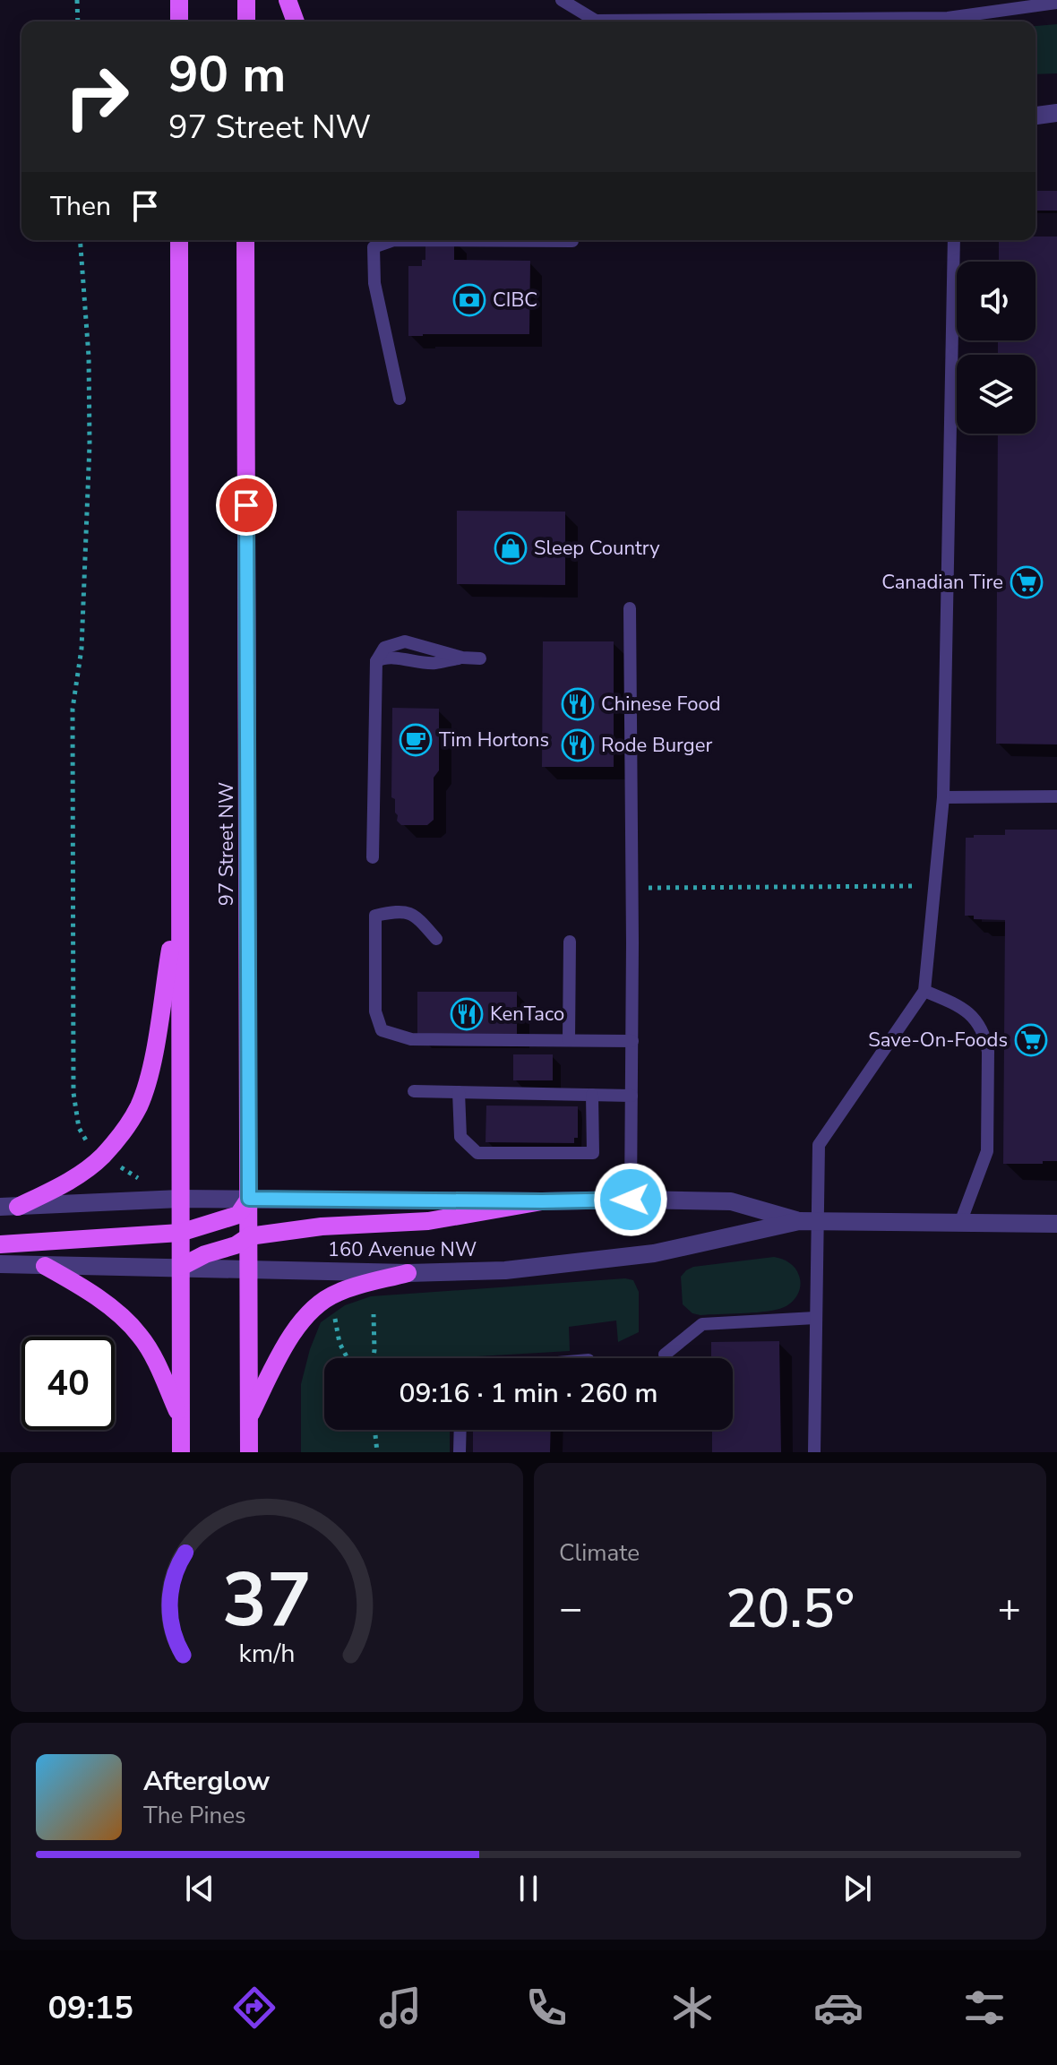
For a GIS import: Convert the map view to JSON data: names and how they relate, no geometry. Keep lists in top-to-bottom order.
{
  "streets": {
    "main road": ["97 Street NW"],
    "street": ["160 Avenue NW"]
  },
  "crossings": [
    ["97 Street NW", "160 Avenue NW"]
  ],
  "places": {
    "bank": ["CIBC"],
    "shop": ["Sleep Country"],
    "supermarket": ["Canadian Tire", "Save-On-Foods"],
    "restaurant": ["Chinese Food", "Rode Burger", "KenTaco"],
    "cafe": ["Tim Hortons"]
  },
  "page": {
    "turn": ["90 m", "97 Street NW"],
    "then": "Then",
    "limit": "40",
    "trip": "09:16 · 1 min · 260 m",
    "tile": "Climate",
    "heat": ["−", "20.5°", "+"],
    "song": ["Afterglow", "The Pines"],
    "tabs": "09:15",
    "gauge": ["37", "km/h"]
  }
}
